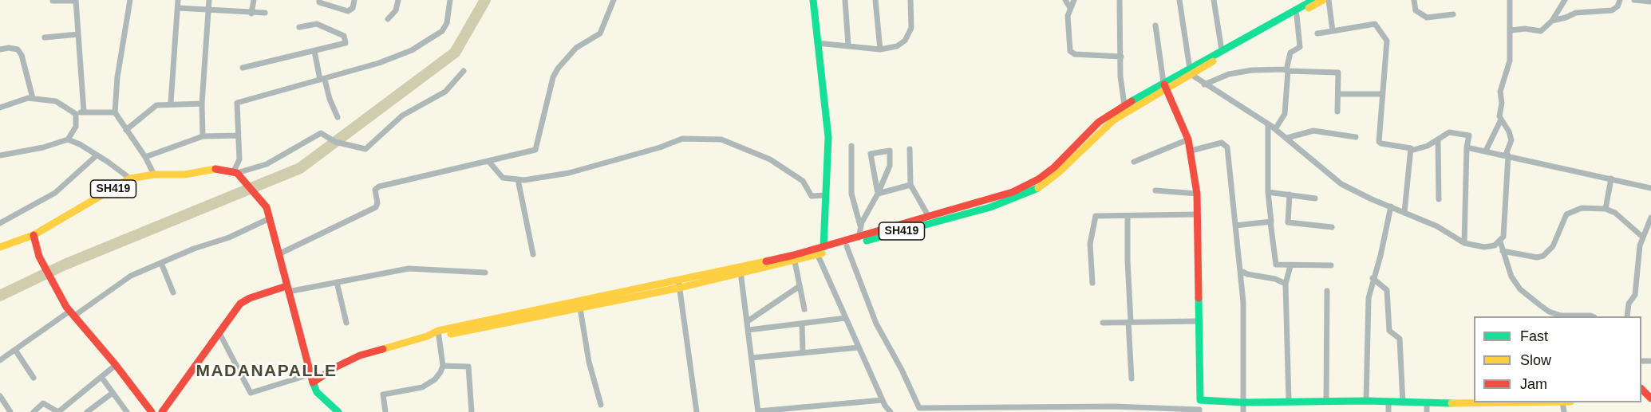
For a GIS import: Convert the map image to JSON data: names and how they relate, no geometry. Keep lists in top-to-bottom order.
{
  "streets": {
    "main road": ["SH419"]
  },
  "districts": ["MADANAPALLE"],
  "legend": ["Fast", "Slow", "Jam"]
}
